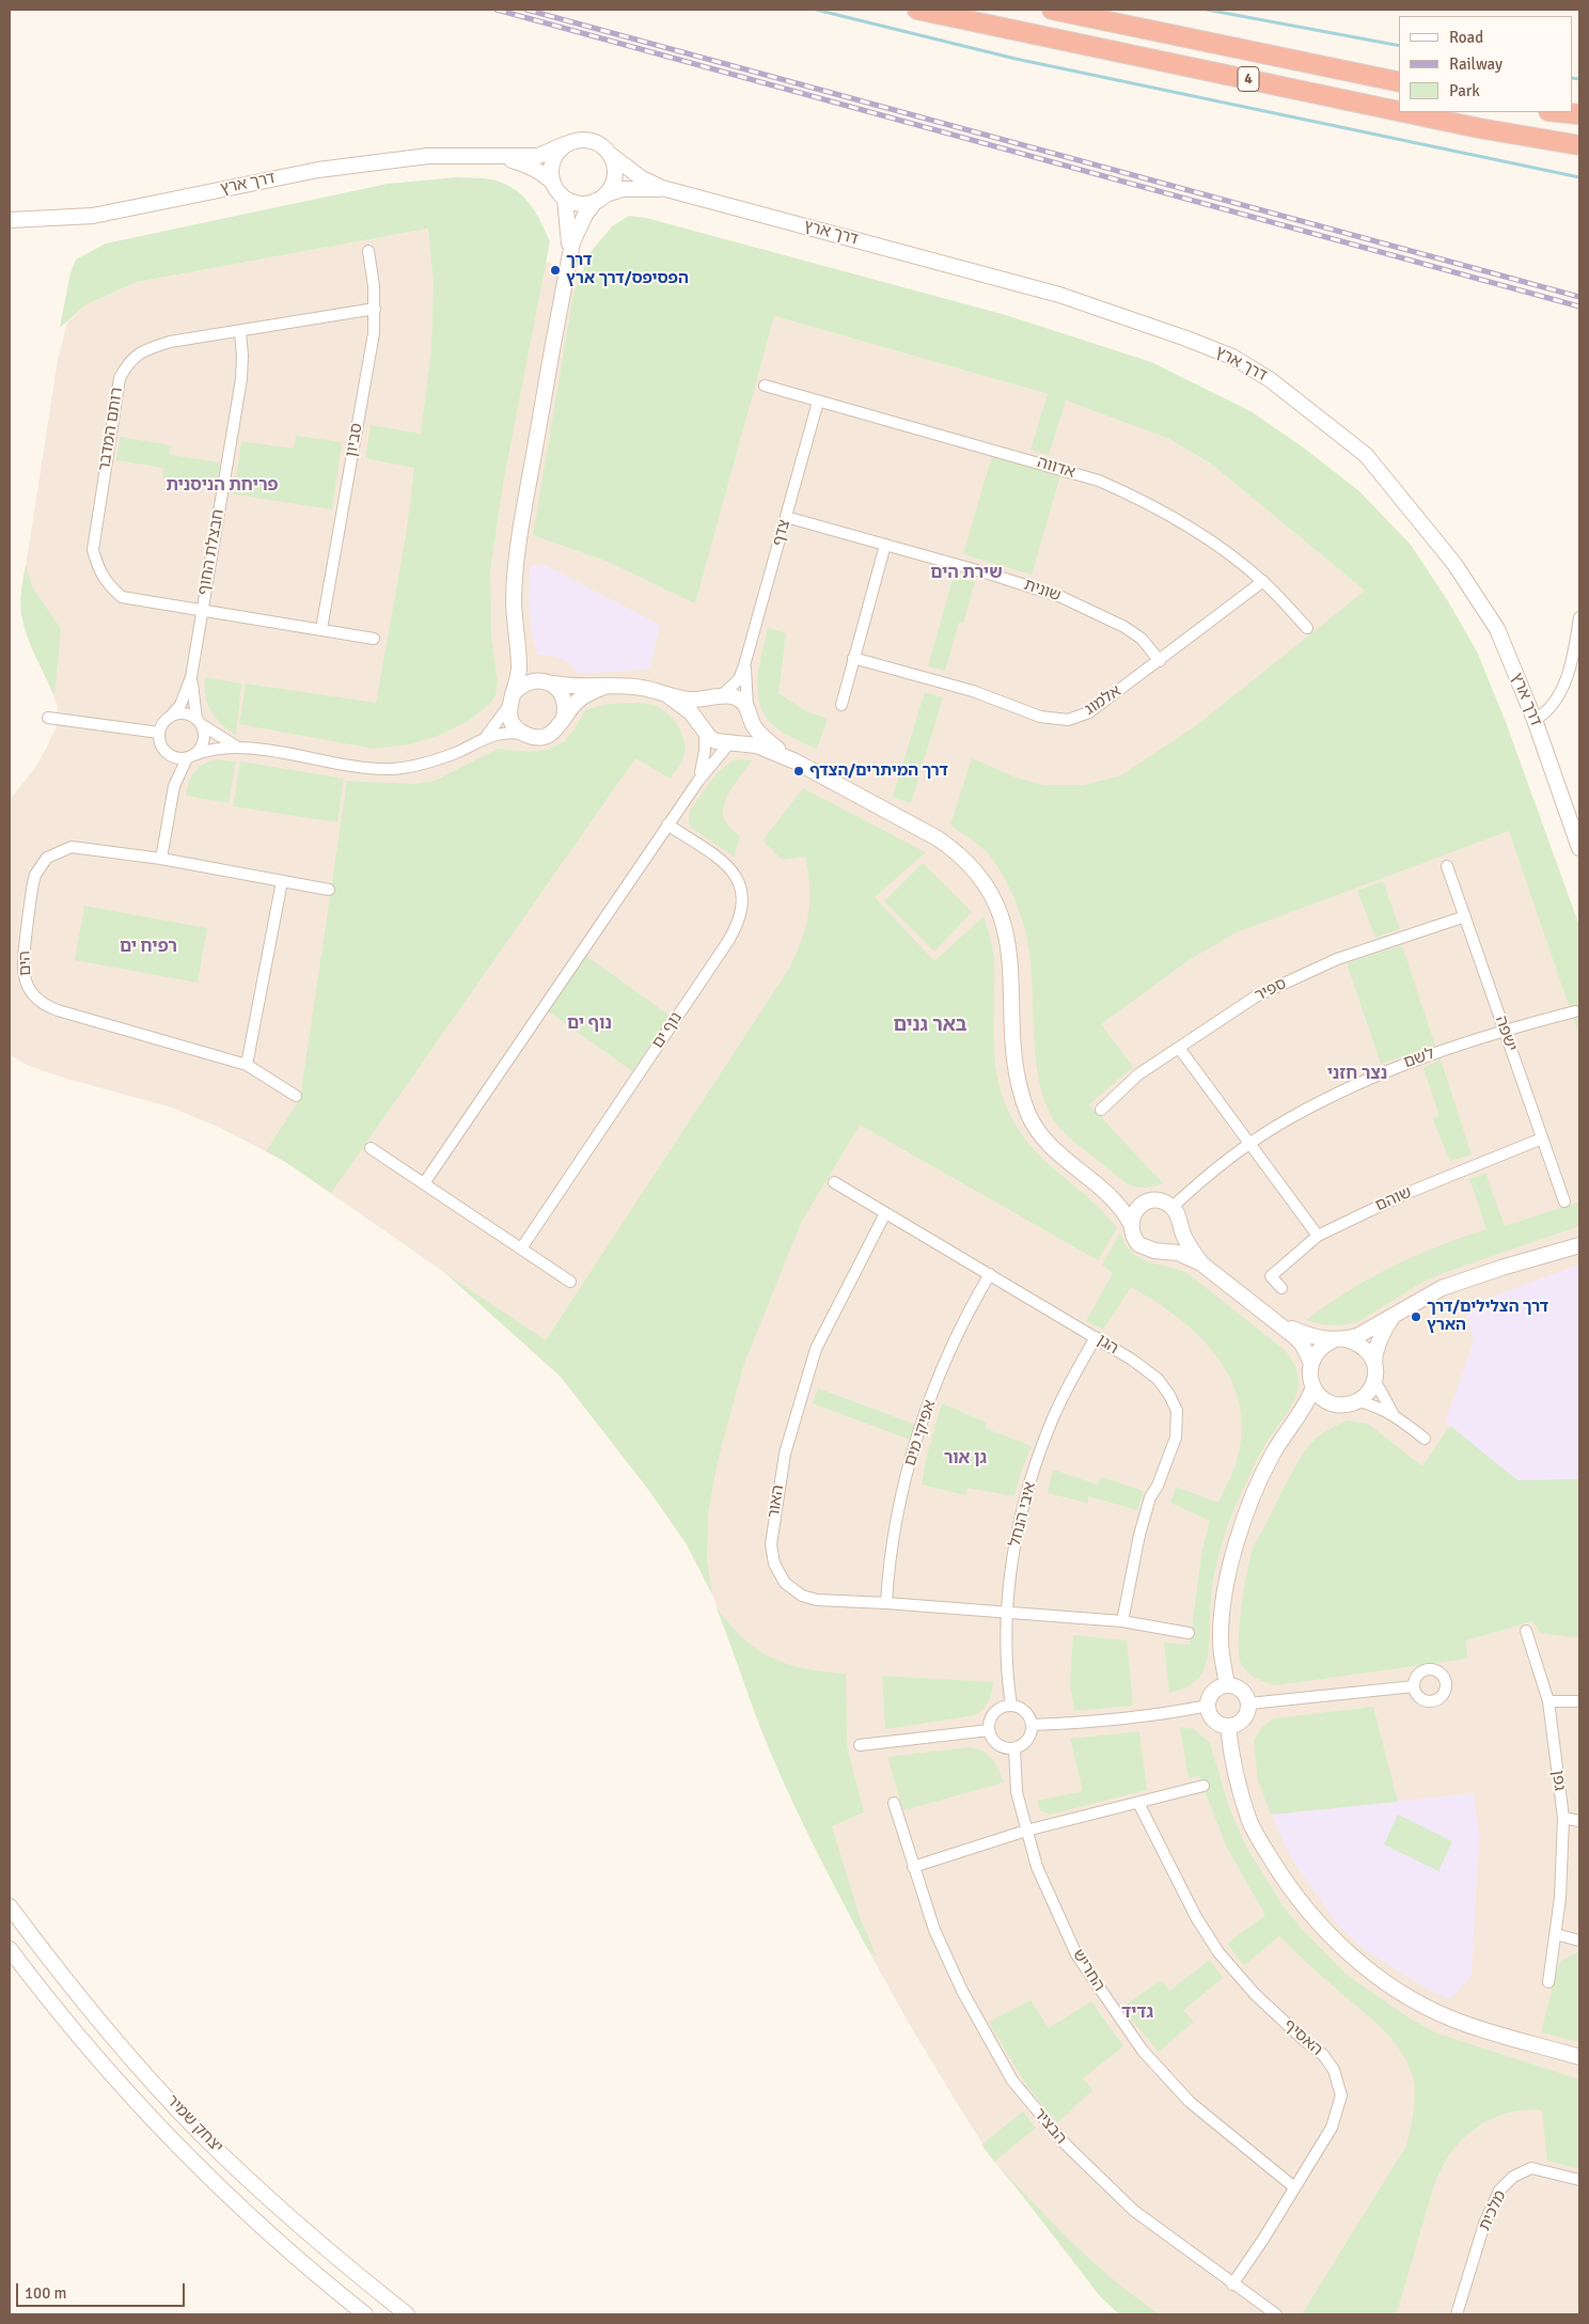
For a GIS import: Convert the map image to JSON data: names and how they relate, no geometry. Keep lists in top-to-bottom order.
{
  "streets": {
    "highway": ["4"],
    "street": [
      "דרך ארץ",
      "רותם המדבר",
      "סביון",
      "אדווה",
      "צדף",
      "חבצלת החוף",
      "שונית",
      "אלמוג",
      "הים",
      "ספיר",
      "נוף ים",
      "ישפה",
      "לשם",
      "שוהם",
      "הגן",
      "אפיקי מים",
      "האור",
      "איבי הנחל",
      "גפן",
      "החריש",
      "האסיף",
      "יצחק שמיר",
      "הבציר",
      "מלכית"
    ]
  },
  "crossings": [
    ["רותם המדבר", "סביון"],
    ["רותם המדבר", "חבצלת החוף"],
    ["אדווה", "צדף"],
    ["אדווה", "אלמוג"],
    ["צדף", "שונית"],
    ["שונית", "אלמוג"],
    ["ספיר", "ישפה"],
    ["ישפה", "לשם"],
    ["ישפה", "שוהם"],
    ["הגן", "אפיקי מים"],
    ["הגן", "האור"],
    ["הגן", "איבי הנחל"],
    ["אפיקי מים", "האור"],
    ["האור", "איבי הנחל"],
    ["איבי הנחל", "החריש"],
    ["החריש", "האסיף"],
    ["האסיף", "הבציר"]
  ],
  "districts": [
    "פריחת הניסנית",
    "שירת הים",
    "רפיח ים",
    "נוף ים",
    "באר גנים",
    "נצר חזני",
    "גן אור",
    "גדיד"
  ],
  "places": ["דרך הפסיפס/דרך ארץ", "דרך המיתרים/הצדף", "דרך הצלילים/דרך הארץ"],
  "legend": ["Road", "Railway", "Park"],
  "scale_bar": "100 m"
}
